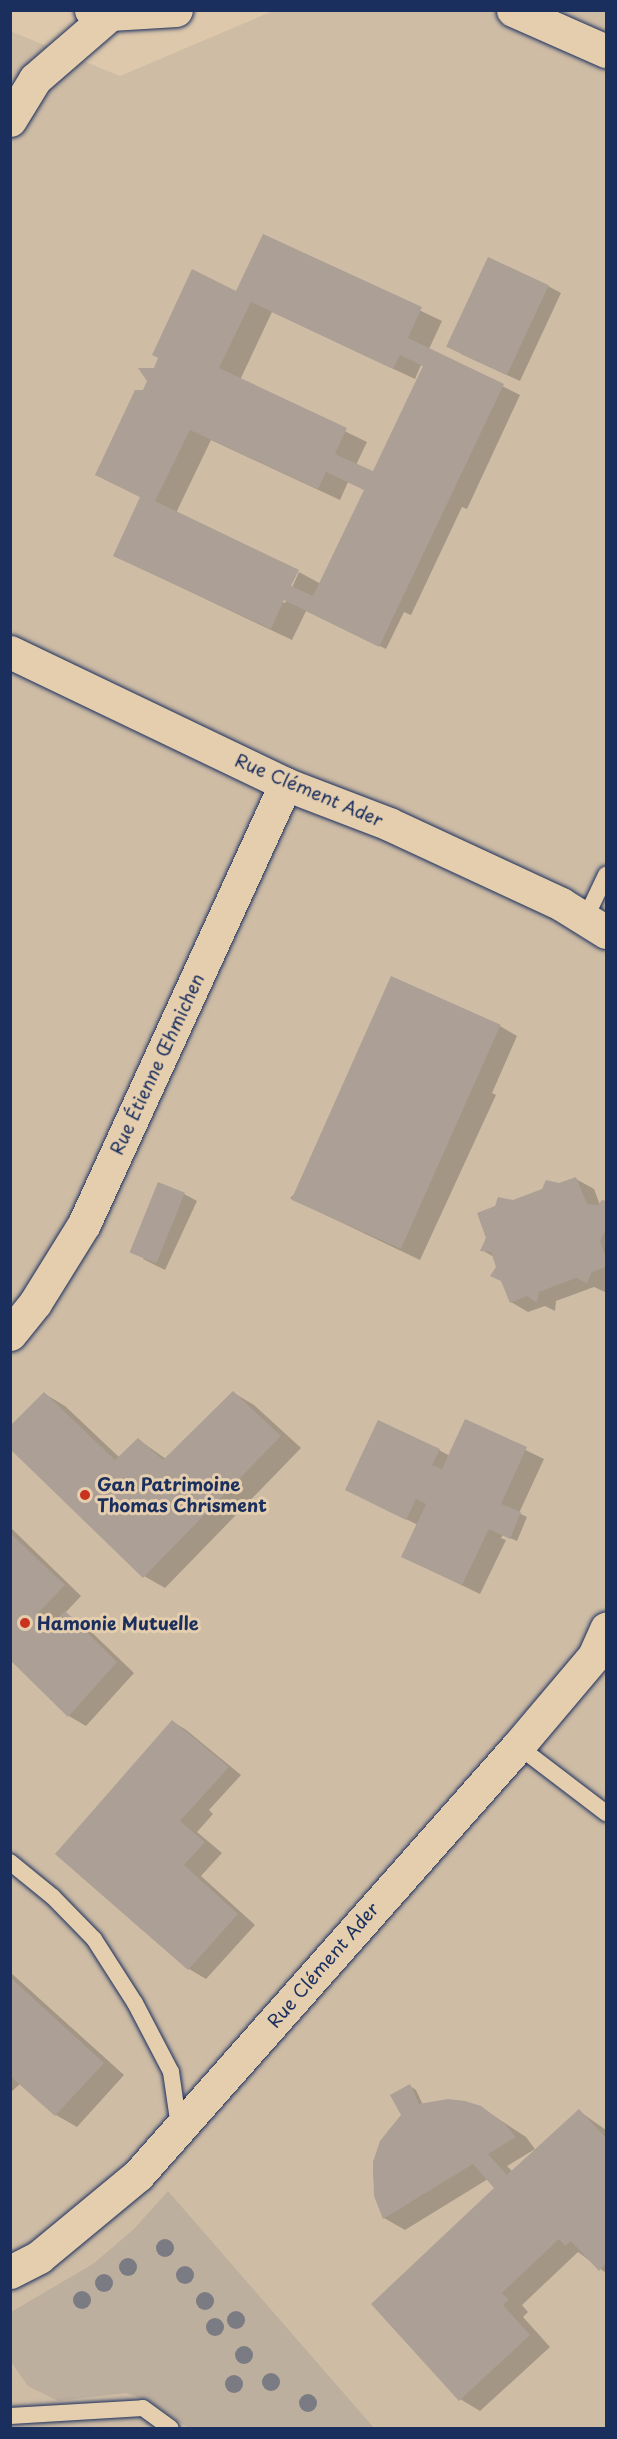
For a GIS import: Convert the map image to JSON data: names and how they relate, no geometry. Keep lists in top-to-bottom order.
{
  "streets": {
    "street": ["Rue Clément Ader", "Rue Étienne Œhmichen"]
  },
  "crossings": [
    ["Rue Clément Ader", "Rue Étienne Œhmichen"]
  ],
  "places": ["Gan Patrimoine Thomas Chrisment", "Hamonie Mutuelle"]
}
